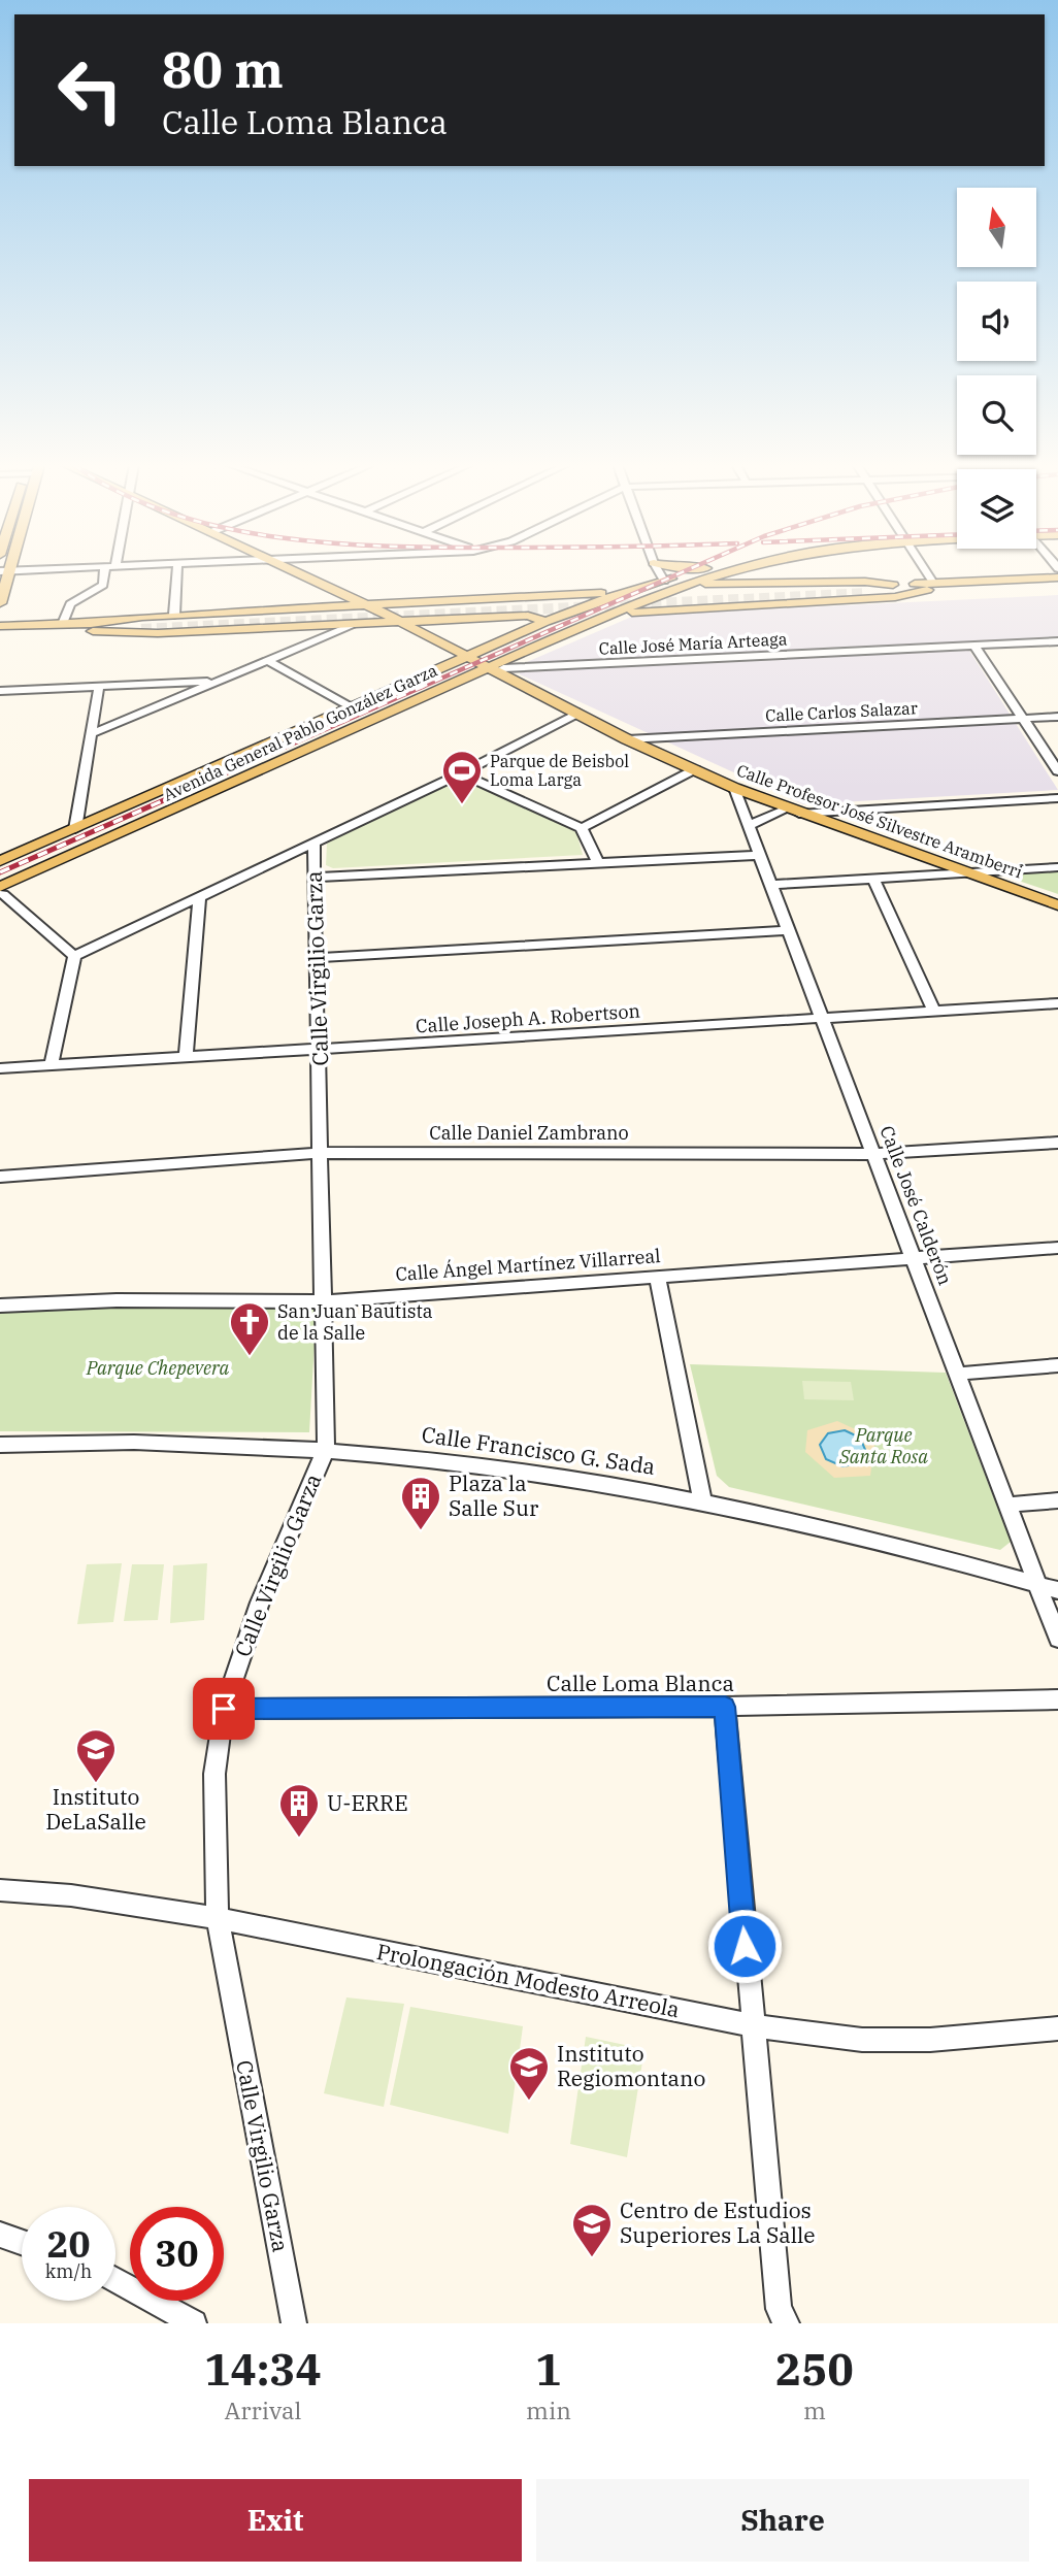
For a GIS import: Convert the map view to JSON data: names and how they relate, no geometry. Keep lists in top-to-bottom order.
{
  "streets": {
    "main road": ["Avenida General Pablo González Garza", "Calle Profesor José Silvestre Aramberri"],
    "street": [
      "Calle José María Arteaga",
      "Calle Carlos Salazar",
      "Calle Virgilio Garza",
      "Calle Joseph A. Robertson",
      "Calle Daniel Zambrano",
      "Calle José Calderón",
      "Calle Ángel Martínez Villarreal",
      "Calle Francisco G. Sada",
      "Calle Loma Blanca",
      "Prolongación Modesto Arreola"
    ]
  },
  "crossings": [
    ["Calle José María Arteaga", "Avenida General Pablo González Garza"],
    ["Calle José María Arteaga", "Calle Profesor José Silvestre Aramberri"],
    ["Calle Carlos Salazar", "Calle Profesor José Silvestre Aramberri"],
    ["Avenida General Pablo González Garza", "Calle Profesor José Silvestre Aramberri"],
    ["Calle Profesor José Silvestre Aramberri", "Calle José Calderón"],
    ["Calle Virgilio Garza", "Calle Joseph A. Robertson"],
    ["Calle Virgilio Garza", "Calle Daniel Zambrano"],
    ["Calle Virgilio Garza", "Calle Ángel Martínez Villarreal"],
    ["Calle Virgilio Garza", "Calle Francisco G. Sada"],
    ["Calle Virgilio Garza", "Calle Loma Blanca"],
    ["Calle Virgilio Garza", "Prolongación Modesto Arreola"],
    ["Calle Joseph A. Robertson", "Calle José Calderón"],
    ["Calle Daniel Zambrano", "Calle José Calderón"],
    ["Calle José Calderón", "Calle Ángel Martínez Villarreal"],
    ["Calle José Calderón", "Calle Francisco G. Sada"]
  ],
  "parks": ["Parque Chepevera", "Parque Santa Rosa"],
  "places": {
    "sports": ["Parque de Beisbol Loma Larga"],
    "church": ["San Juan Bautista de la Salle"],
    "building": ["Plaza la Salle Sur", "U-ERRE"],
    "school or university": ["Instituto DeLaSalle", "Instituto Regiomontano", "Centro de Estudios Superiores La Salle"]
  },
  "north": "top",
  "page": {
    "turn": ["80 m", "Calle Loma Blanca"],
    "speed": "20 km/h",
    "limit": "30",
    "eta": [
      "14:34",
      "Arrival",
      "1",
      "min",
      "250",
      "m"
    ],
    "buttons": ["Exit", "Share"]
  }
}
